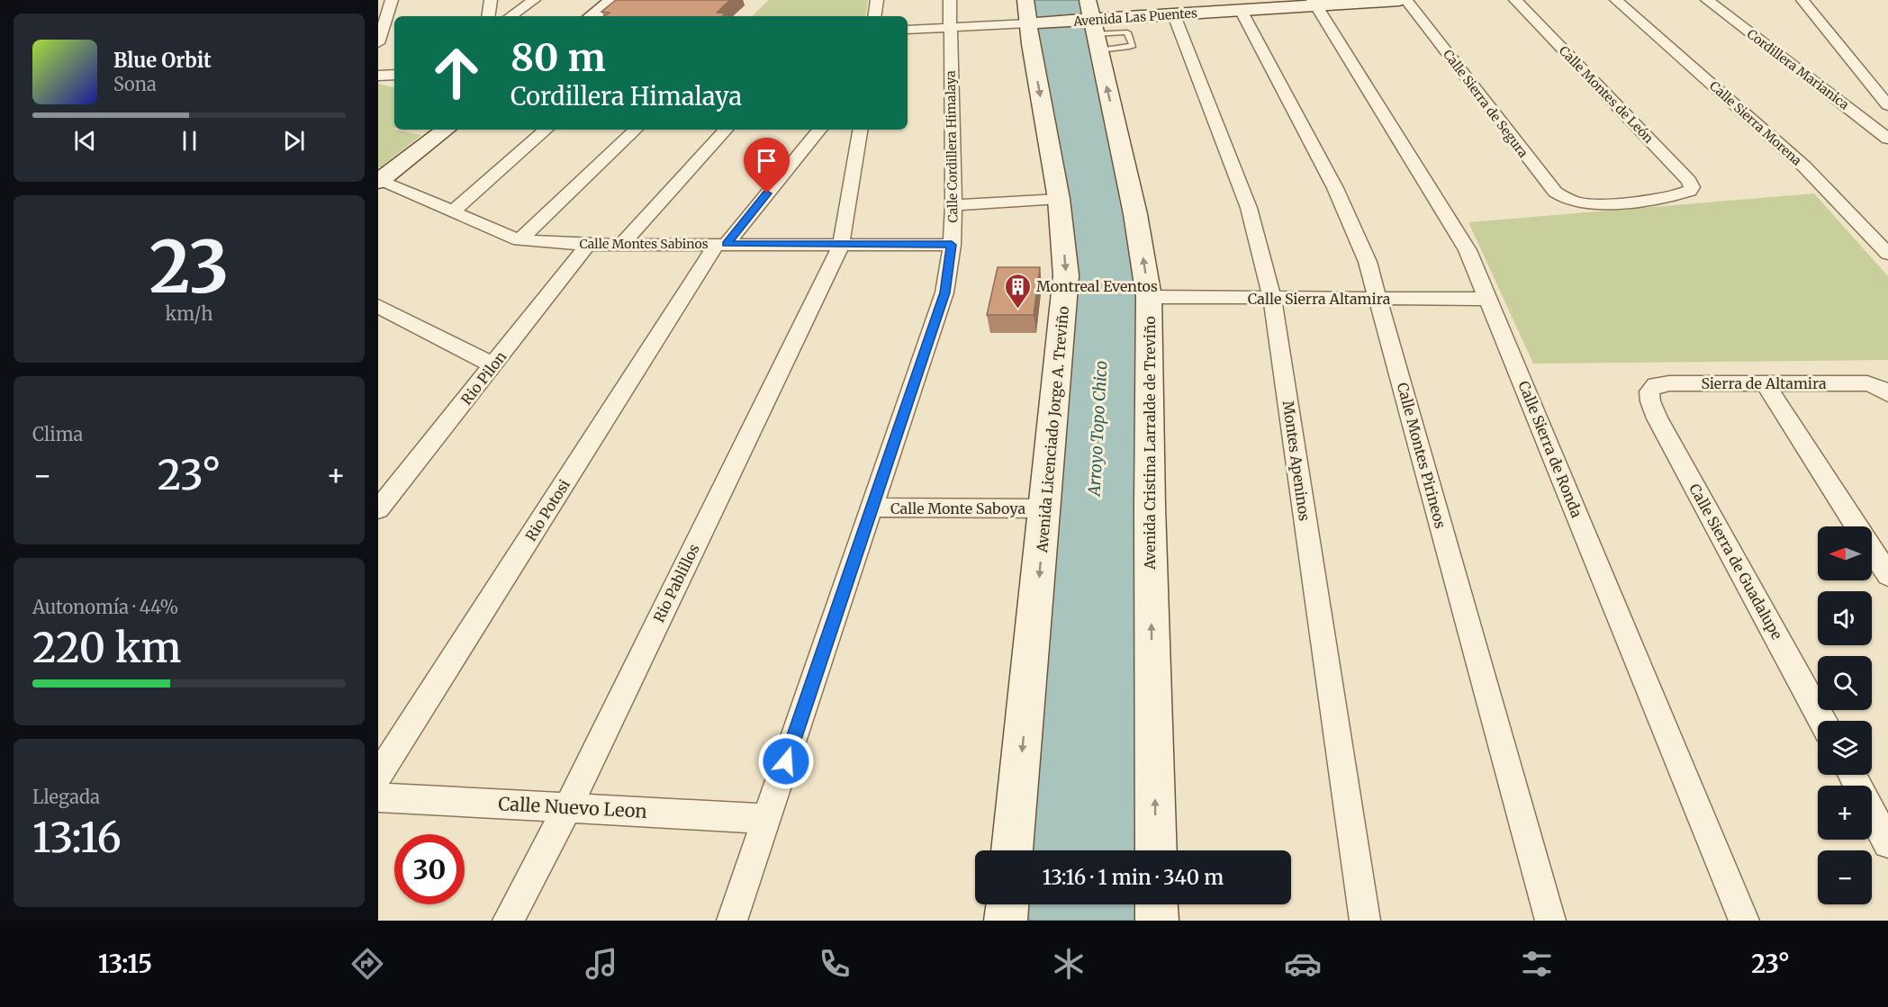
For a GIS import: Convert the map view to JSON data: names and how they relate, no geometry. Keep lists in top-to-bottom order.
{
  "streets": {
    "main road": ["Avenida Las Puentes", "Avenida Licenciado Jorge A. Treviño", "Avenida Cristina Larralde de Treviño"],
    "street": [
      "Cordillera Marianica",
      "Calle Montes de León",
      "Calle Sierra de Segura",
      "Calle Sierra Morena",
      "Calle Cordillera Himalaya",
      "Calle Montes Sabinos",
      "Calle Sierra Altamira",
      "Rio Pilon",
      "Sierra de Altamira",
      "Calle Sierra de Ronda",
      "Calle Montes Pirineos",
      "Montes Apeninos",
      "Calle Monte Saboya",
      "Rio Potosi",
      "Calle Sierra de Guadalupe",
      "Rio Pablillos",
      "Calle Nuevo Leon"
    ]
  },
  "crossings": [
    ["Avenida Las Puentes", "Avenida Cristina Larralde de Treviño"],
    ["Avenida Las Puentes", "Calle Sierra de Ronda"],
    ["Avenida Las Puentes", "Calle Montes Pirineos"],
    ["Avenida Las Puentes", "Montes Apeninos"],
    ["Calle Montes de León", "Calle Sierra de Segura"],
    ["Calle Cordillera Himalaya", "Calle Montes Sabinos"],
    ["Calle Cordillera Himalaya", "Calle Monte Saboya"],
    ["Calle Cordillera Himalaya", "Calle Nuevo Leon"],
    ["Calle Montes Sabinos", "Rio Pilon"],
    ["Calle Montes Sabinos", "Rio Potosi"],
    ["Calle Montes Sabinos", "Rio Pablillos"],
    ["Calle Sierra Altamira", "Avenida Cristina Larralde de Treviño"],
    ["Calle Sierra Altamira", "Calle Sierra de Ronda"],
    ["Calle Sierra Altamira", "Calle Montes Pirineos"],
    ["Calle Sierra Altamira", "Montes Apeninos"],
    ["Sierra de Altamira", "Calle Sierra de Guadalupe"],
    ["Avenida Licenciado Jorge A. Treviño", "Calle Monte Saboya"],
    ["Rio Pablillos", "Calle Nuevo Leon"]
  ],
  "one_way": ["Avenida Licenciado Jorge A. Treviño", "Avenida Cristina Larralde de Treviño"],
  "water": ["Arroyo Topo Chico"],
  "places": {
    "building": ["Montreal Eventos"]
  },
  "north": "left",
  "page": {
    "turn": ["80 m", "Cordillera Himalaya"],
    "song": ["Blue Orbit", "Sona"],
    "tile": [
      ["23", "km/h"],
      "Clima",
      ["Autonomía · 44%", "220 km"],
      ["Llegada", "13:16"]
    ],
    "heat": ["−", "23°", "+"],
    "map_buttons": ["+", "−"],
    "limit": "30",
    "trip": "13:16 · 1 min · 340 m",
    "tabs": ["13:15", "23°"]
  }
}
